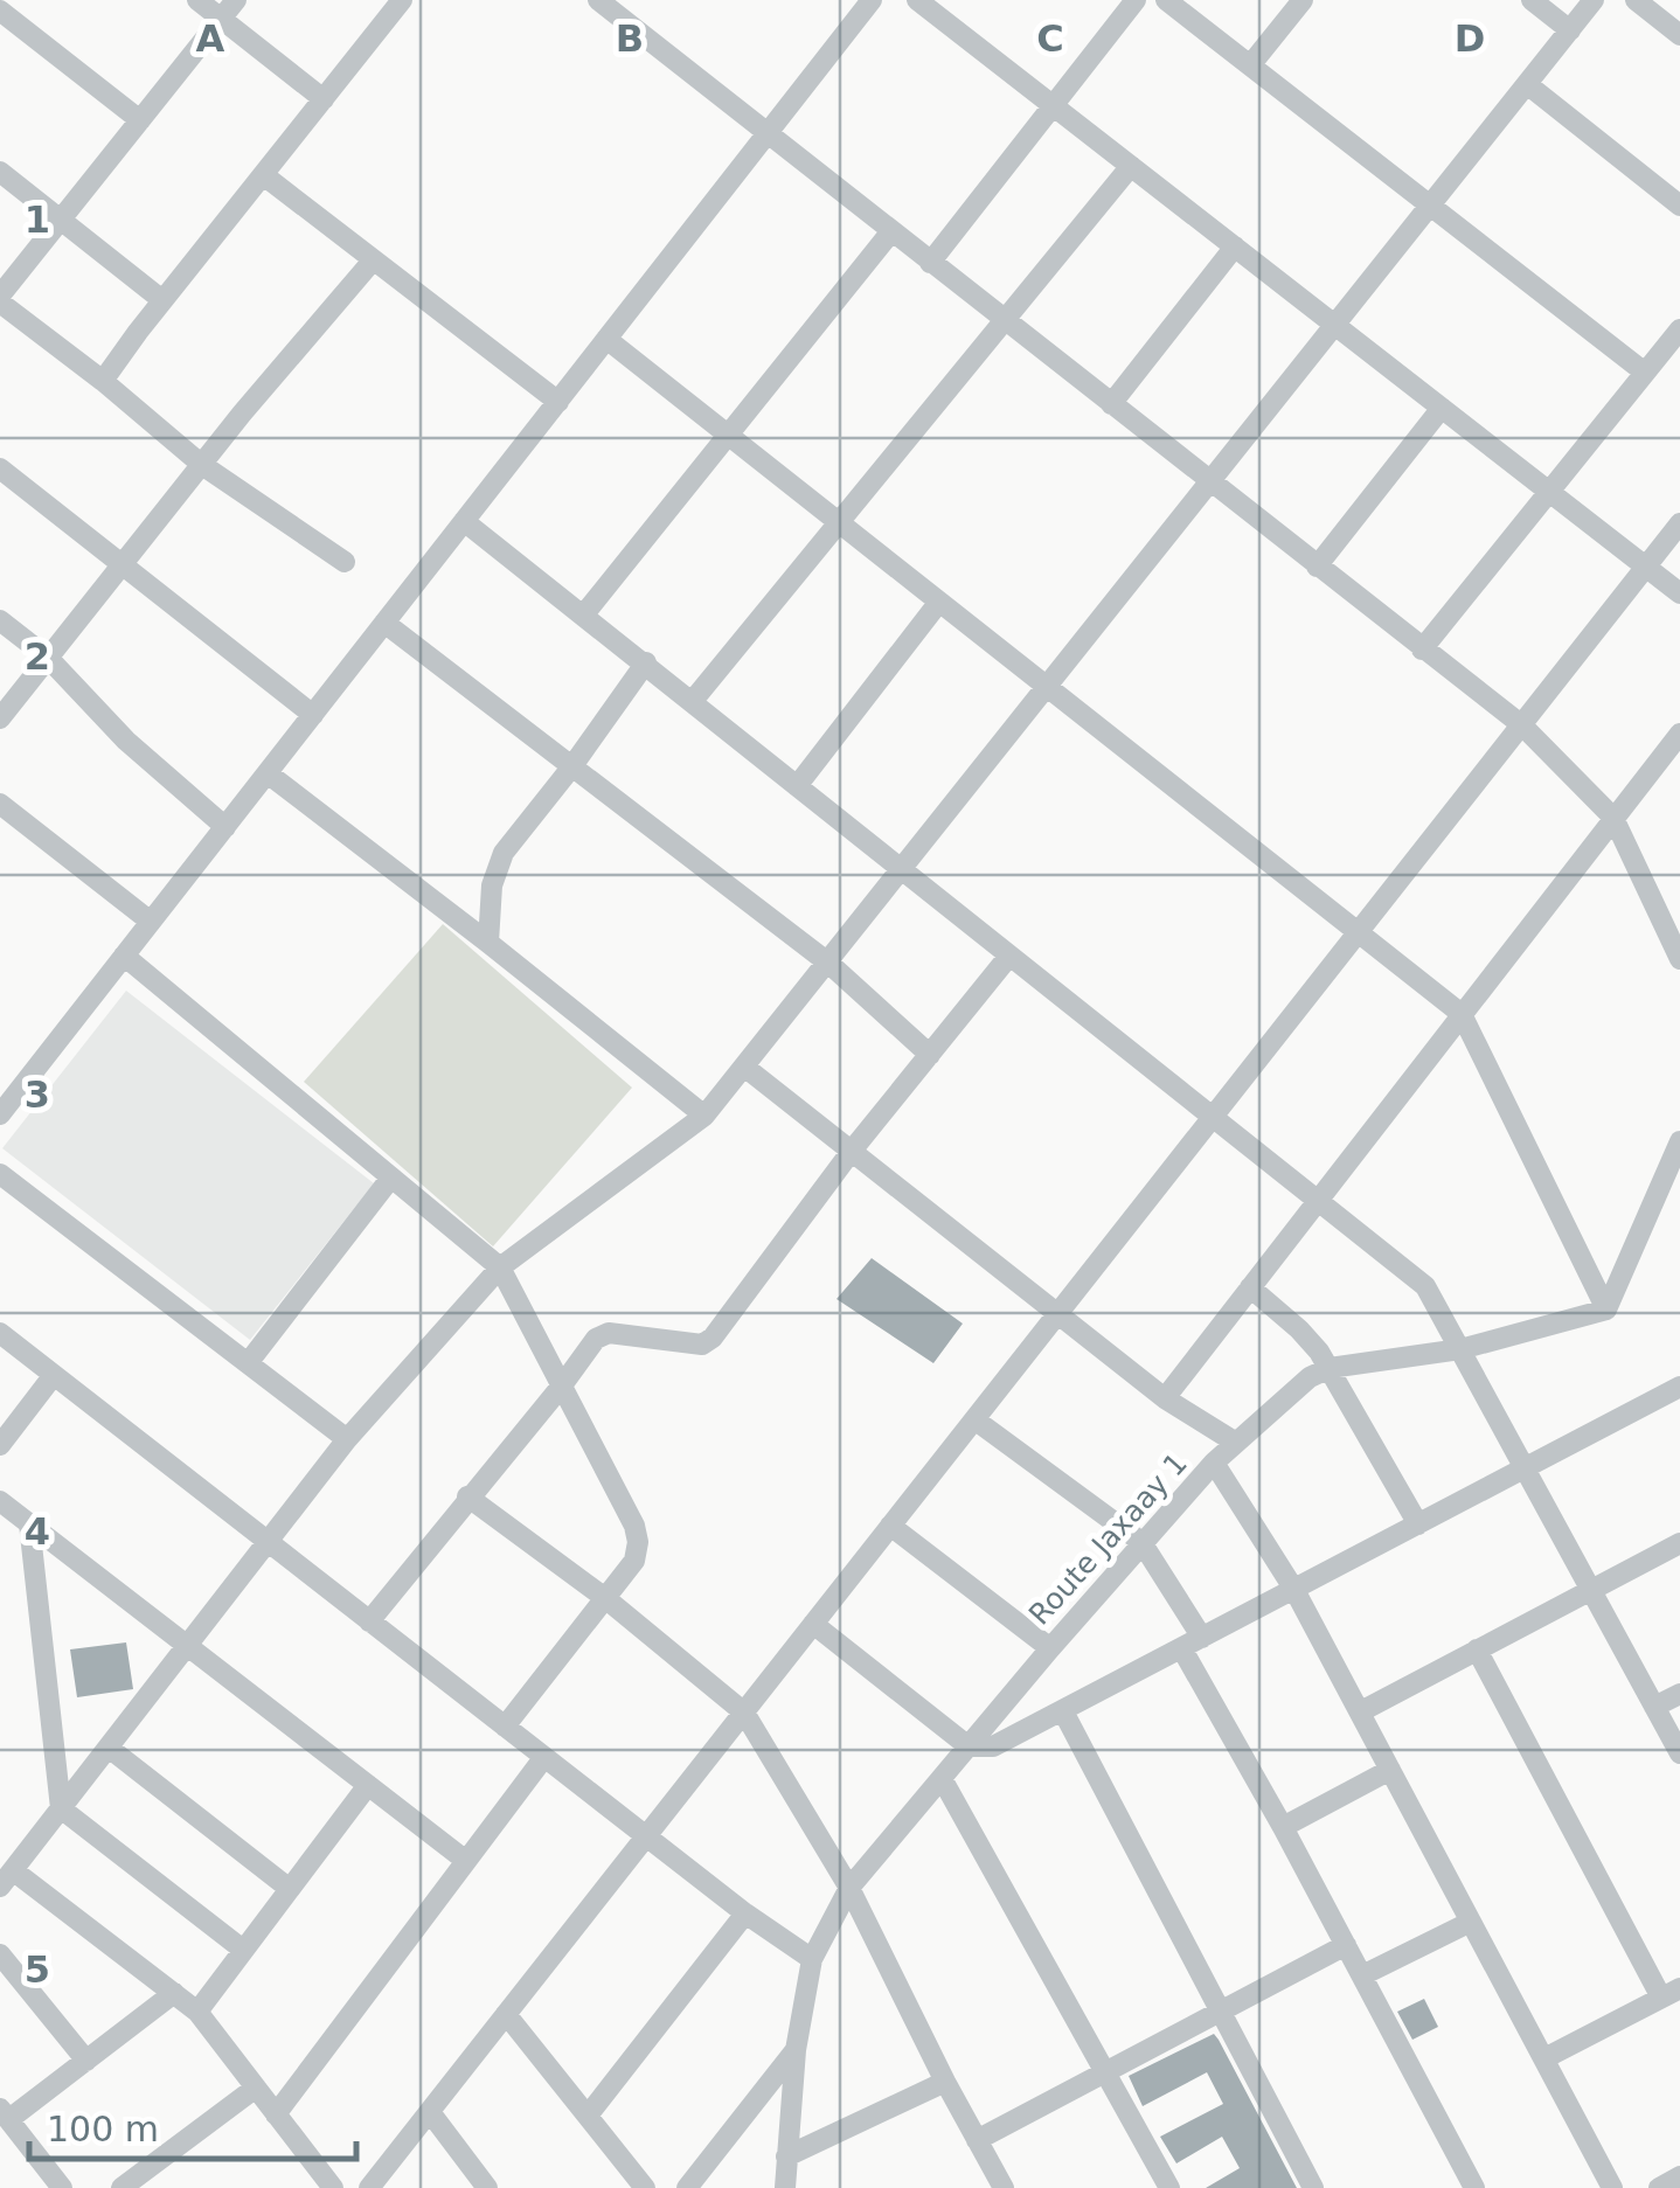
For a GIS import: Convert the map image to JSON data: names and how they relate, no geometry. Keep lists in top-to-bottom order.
{
  "streets": {
    "street": ["Route Jaxaay 1"]
  },
  "scale_bar": "100 m",
  "grid": {
    "columns": [
      "A",
      "B",
      "C",
      "D"
    ],
    "rows": [
      "1",
      "2",
      "3",
      "4",
      "5"
    ]
  }
}
